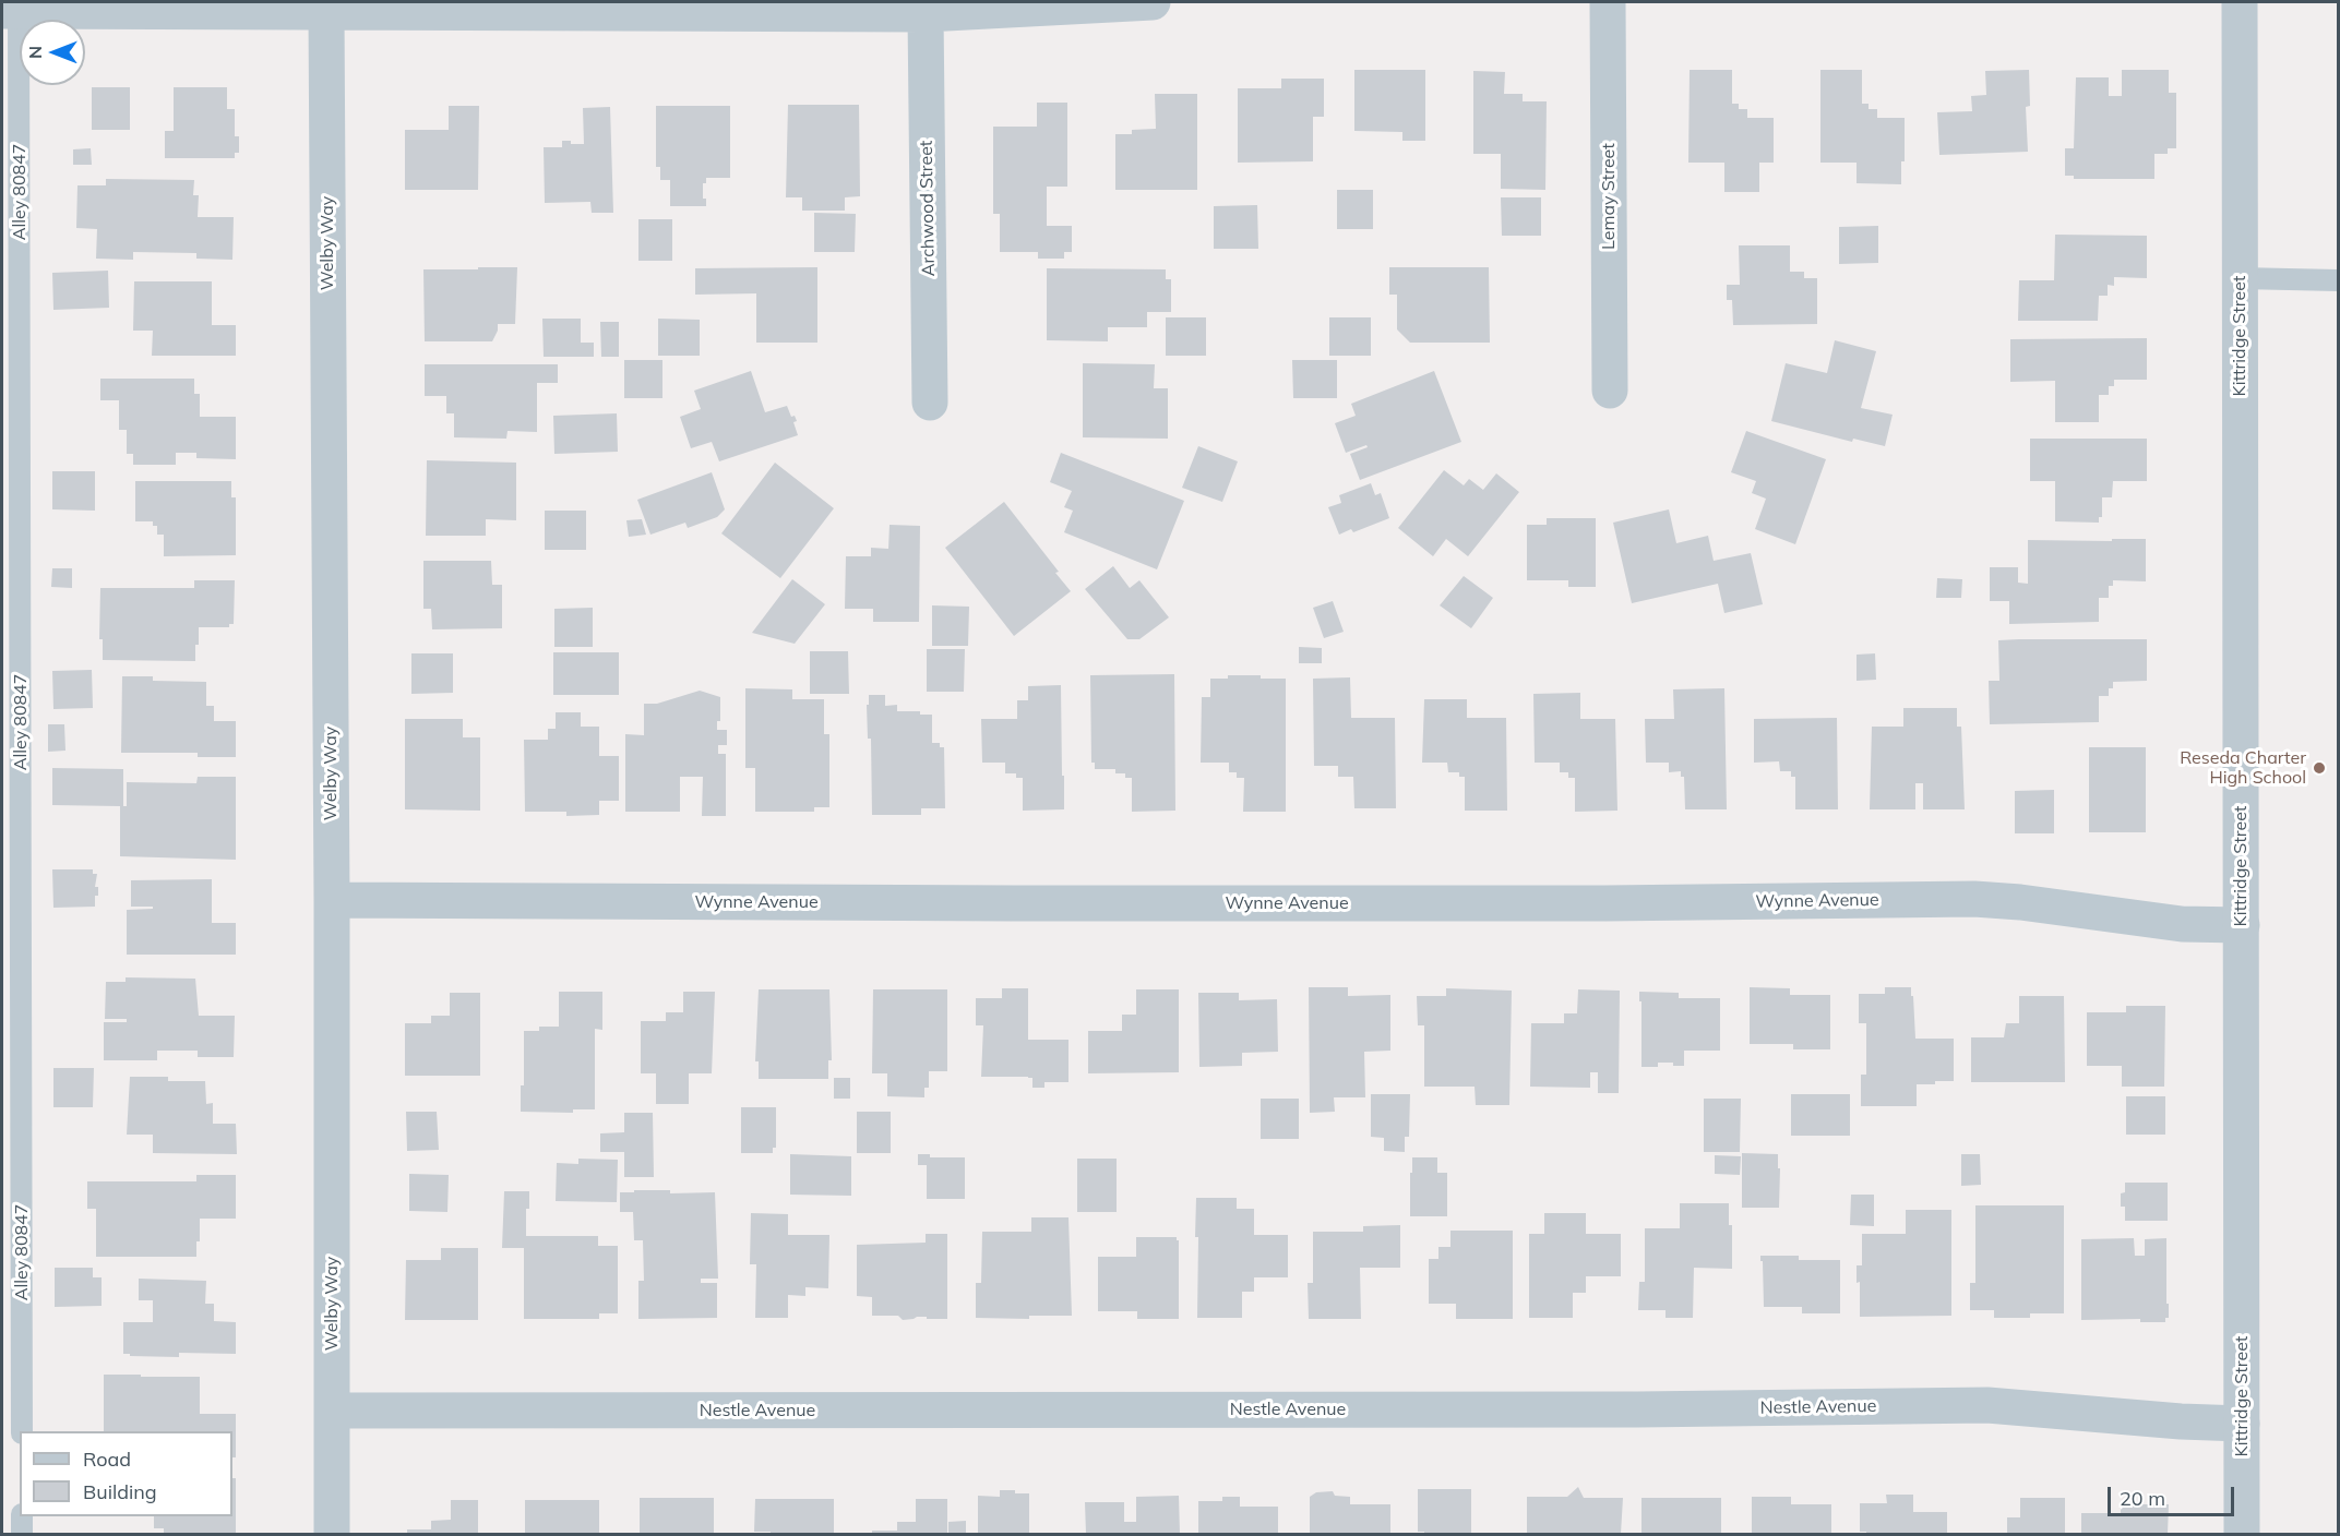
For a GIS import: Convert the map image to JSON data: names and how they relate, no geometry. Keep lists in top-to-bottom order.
{
  "streets": {
    "street": [
      "Lemay Street",
      "Archwood Street",
      "Welby Way",
      "Kittridge Street",
      "Wynne Avenue",
      "Nestle Avenue"
    ],
    "lane": ["Alley 80847"]
  },
  "crossings": [
    ["Welby Way", "Wynne Avenue"],
    ["Welby Way", "Nestle Avenue"],
    ["Kittridge Street", "Wynne Avenue"],
    ["Kittridge Street", "Nestle Avenue"]
  ],
  "places": ["Reseda Charter High School"],
  "legend": ["Road", "Building"],
  "scale_bar": "20 m",
  "north": "left"
}
